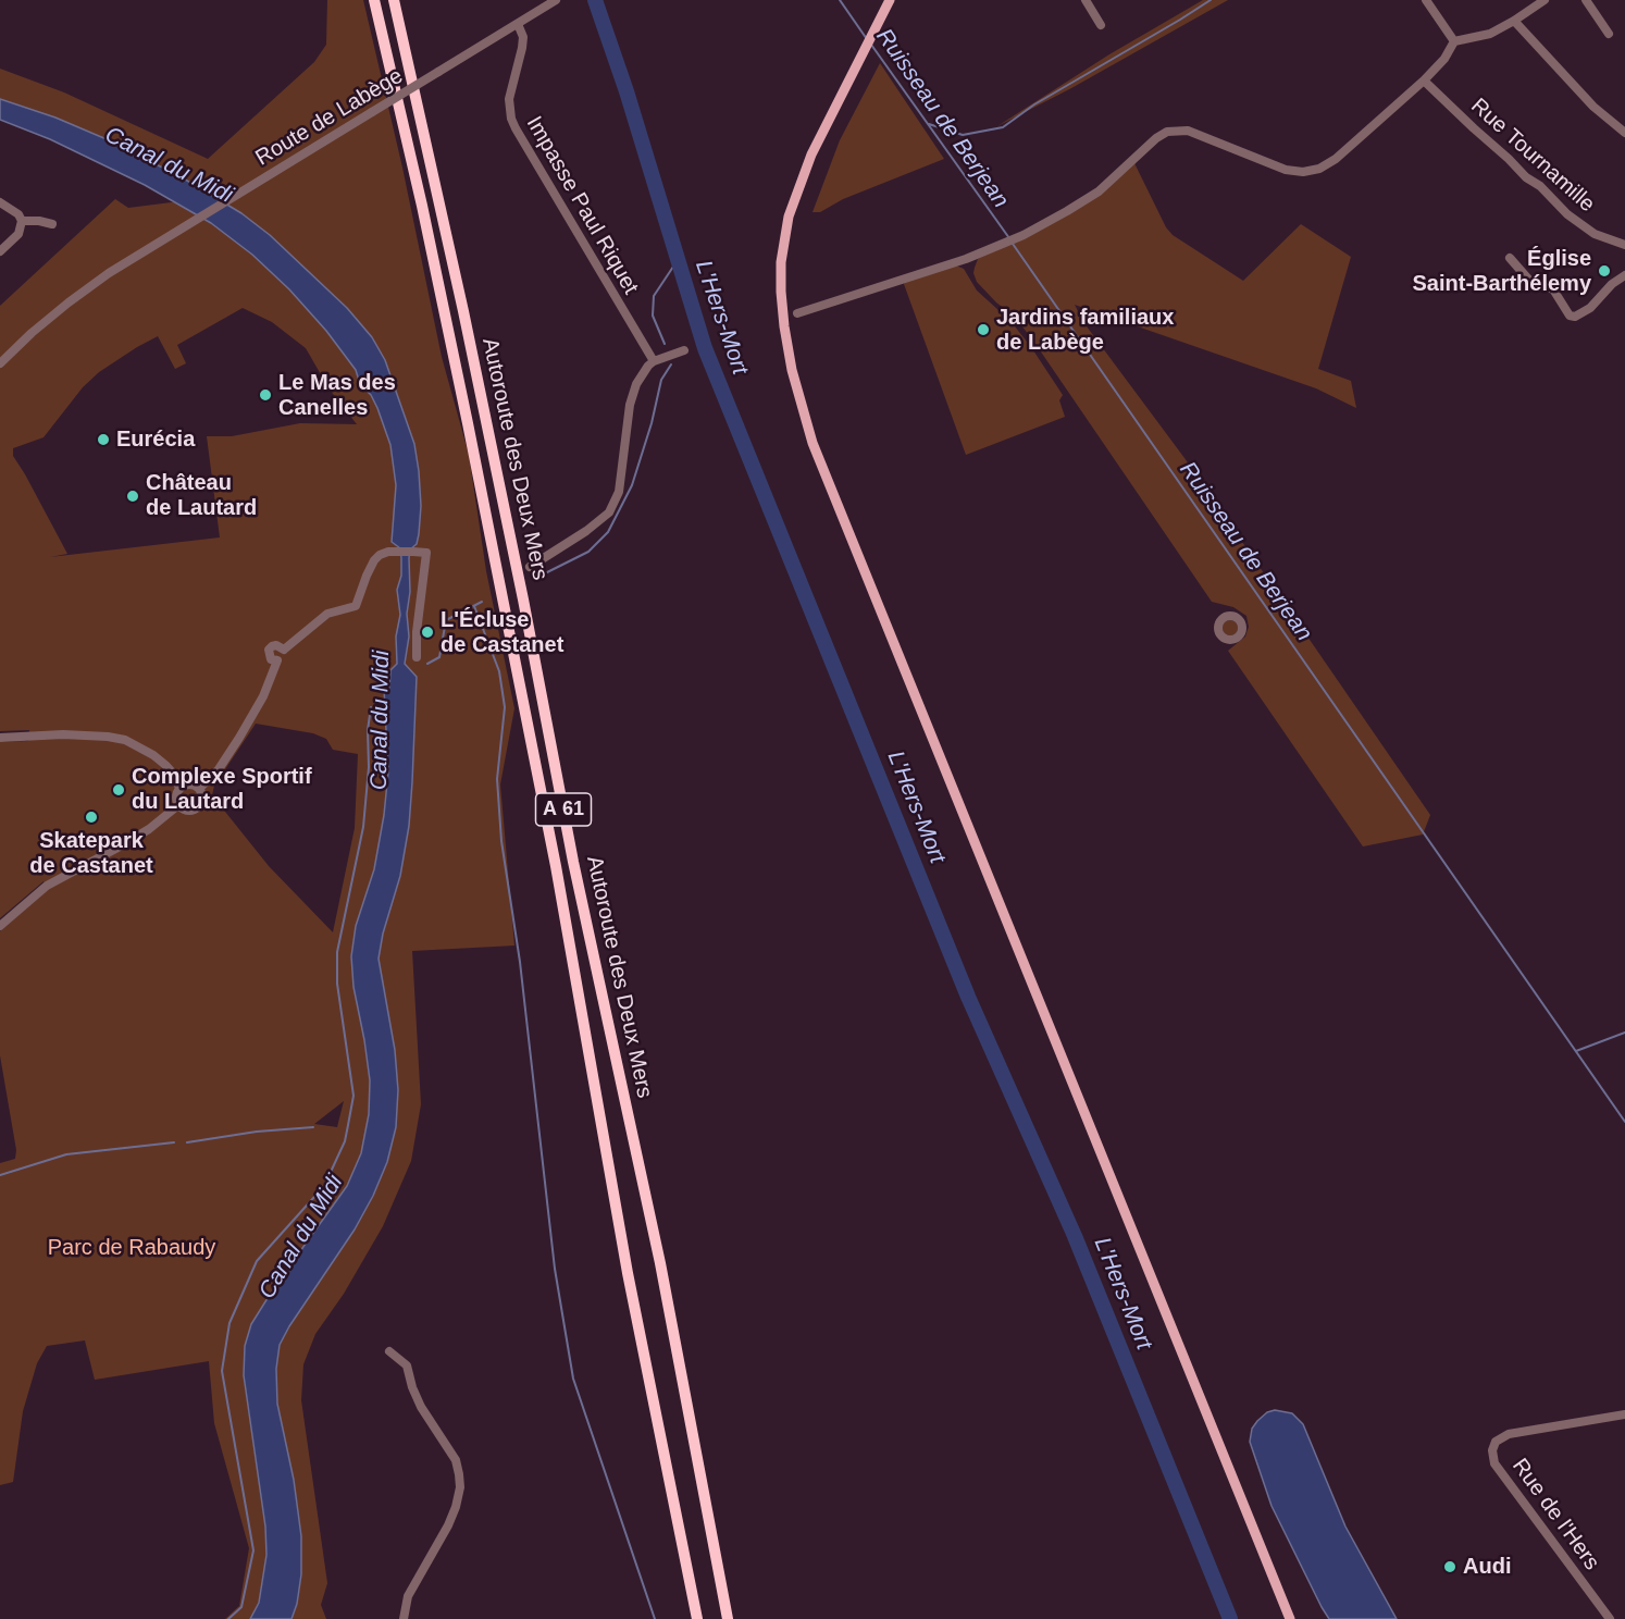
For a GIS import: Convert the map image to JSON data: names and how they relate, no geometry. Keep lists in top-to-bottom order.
{
  "streets": {
    "highway": ["Autoroute des Deux Mers", "A 61"],
    "street": [
      "Route de Labège",
      "Rue Tournamille",
      "Impasse Paul Riquet",
      "Rue de l'Hers"
    ]
  },
  "crossings": [
    ["Route de Labège", "Impasse Paul Riquet"]
  ],
  "water": ["Ruisseau de Berjean", "Canal du Midi", "L'Hers-Mort"],
  "parks": ["Parc de Rabaudy"],
  "places": [
    "Église Saint-Barthélemy",
    "Jardins familiaux de Labège",
    "Le Mas des Canelles",
    "Eurécia",
    "Château de Lautard",
    "L'Écluse de Castanet",
    "Complexe Sportif du Lautard",
    "Skatepark de Castanet",
    "Audi"
  ]
}
